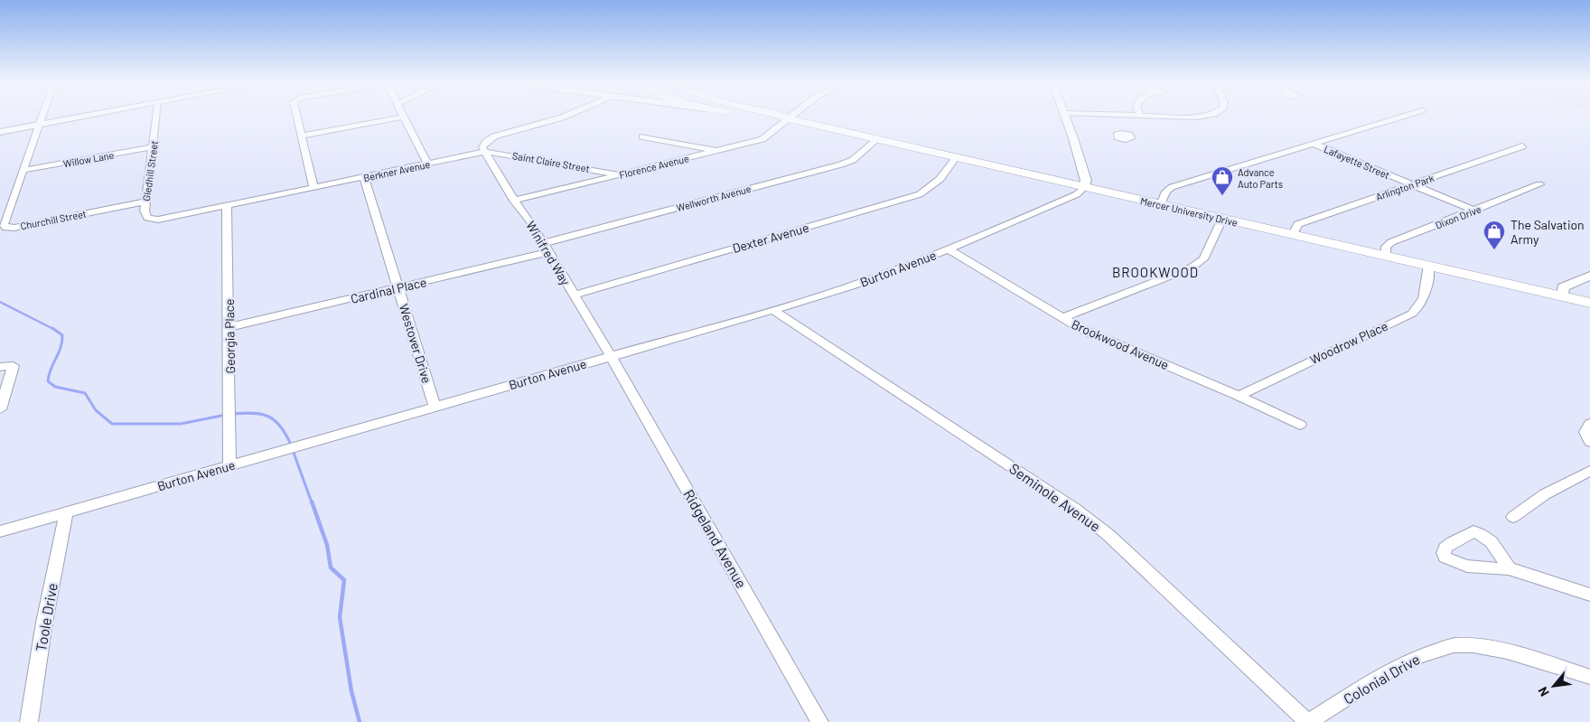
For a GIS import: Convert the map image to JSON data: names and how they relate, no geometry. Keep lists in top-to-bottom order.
{
  "streets": {
    "main road": ["Mercer University Drive"],
    "street": [
      "Willow Lane",
      "Saint Claire Street",
      "Lafayette Street",
      "Florence Avenue",
      "Gledhill Street",
      "Berkner Avenue",
      "Arlington Park",
      "Wellworth Avenue",
      "Dixon Drive",
      "Churchill Street",
      "Dexter Avenue",
      "Winifred Way",
      "Burton Avenue",
      "Cardinal Place",
      "Georgia Place",
      "Woodrow Place",
      "Westover Drive",
      "Brookwood Avenue",
      "Seminole Avenue",
      "Ridgeland Avenue",
      "Toole Drive",
      "Colonial Drive"
    ]
  },
  "crossings": [
    ["Willow Lane", "Gledhill Street"],
    ["Willow Lane", "Churchill Street"],
    ["Saint Claire Street", "Florence Avenue"],
    ["Saint Claire Street", "Berkner Avenue"],
    ["Saint Claire Street", "Winifred Way"],
    ["Lafayette Street", "Arlington Park"],
    ["Lafayette Street", "Dixon Drive"],
    ["Florence Avenue", "Mercer University Drive"],
    ["Florence Avenue", "Winifred Way"],
    ["Gledhill Street", "Berkner Avenue"],
    ["Gledhill Street", "Churchill Street"],
    ["Berkner Avenue", "Winifred Way"],
    ["Berkner Avenue", "Georgia Place"],
    ["Berkner Avenue", "Westover Drive"],
    ["Arlington Park", "Mercer University Drive"],
    ["Wellworth Avenue", "Mercer University Drive"],
    ["Wellworth Avenue", "Winifred Way"],
    ["Wellworth Avenue", "Cardinal Place"],
    ["Mercer University Drive", "Dixon Drive"],
    ["Mercer University Drive", "Dexter Avenue"],
    ["Mercer University Drive", "Burton Avenue"],
    ["Mercer University Drive", "Woodrow Place"],
    ["Dexter Avenue", "Winifred Way"],
    ["Winifred Way", "Burton Avenue"],
    ["Winifred Way", "Cardinal Place"],
    ["Winifred Way", "Ridgeland Avenue"],
    ["Burton Avenue", "Georgia Place"],
    ["Burton Avenue", "Westover Drive"],
    ["Burton Avenue", "Brookwood Avenue"],
    ["Burton Avenue", "Seminole Avenue"],
    ["Burton Avenue", "Ridgeland Avenue"],
    ["Burton Avenue", "Toole Drive"],
    ["Cardinal Place", "Georgia Place"],
    ["Cardinal Place", "Westover Drive"],
    ["Woodrow Place", "Brookwood Avenue"],
    ["Seminole Avenue", "Colonial Drive"]
  ],
  "districts": ["BROOKWOOD"],
  "places": {
    "shop": ["Advance Auto Parts", "The Salvation Army"]
  },
  "north": "bottom left"
}
